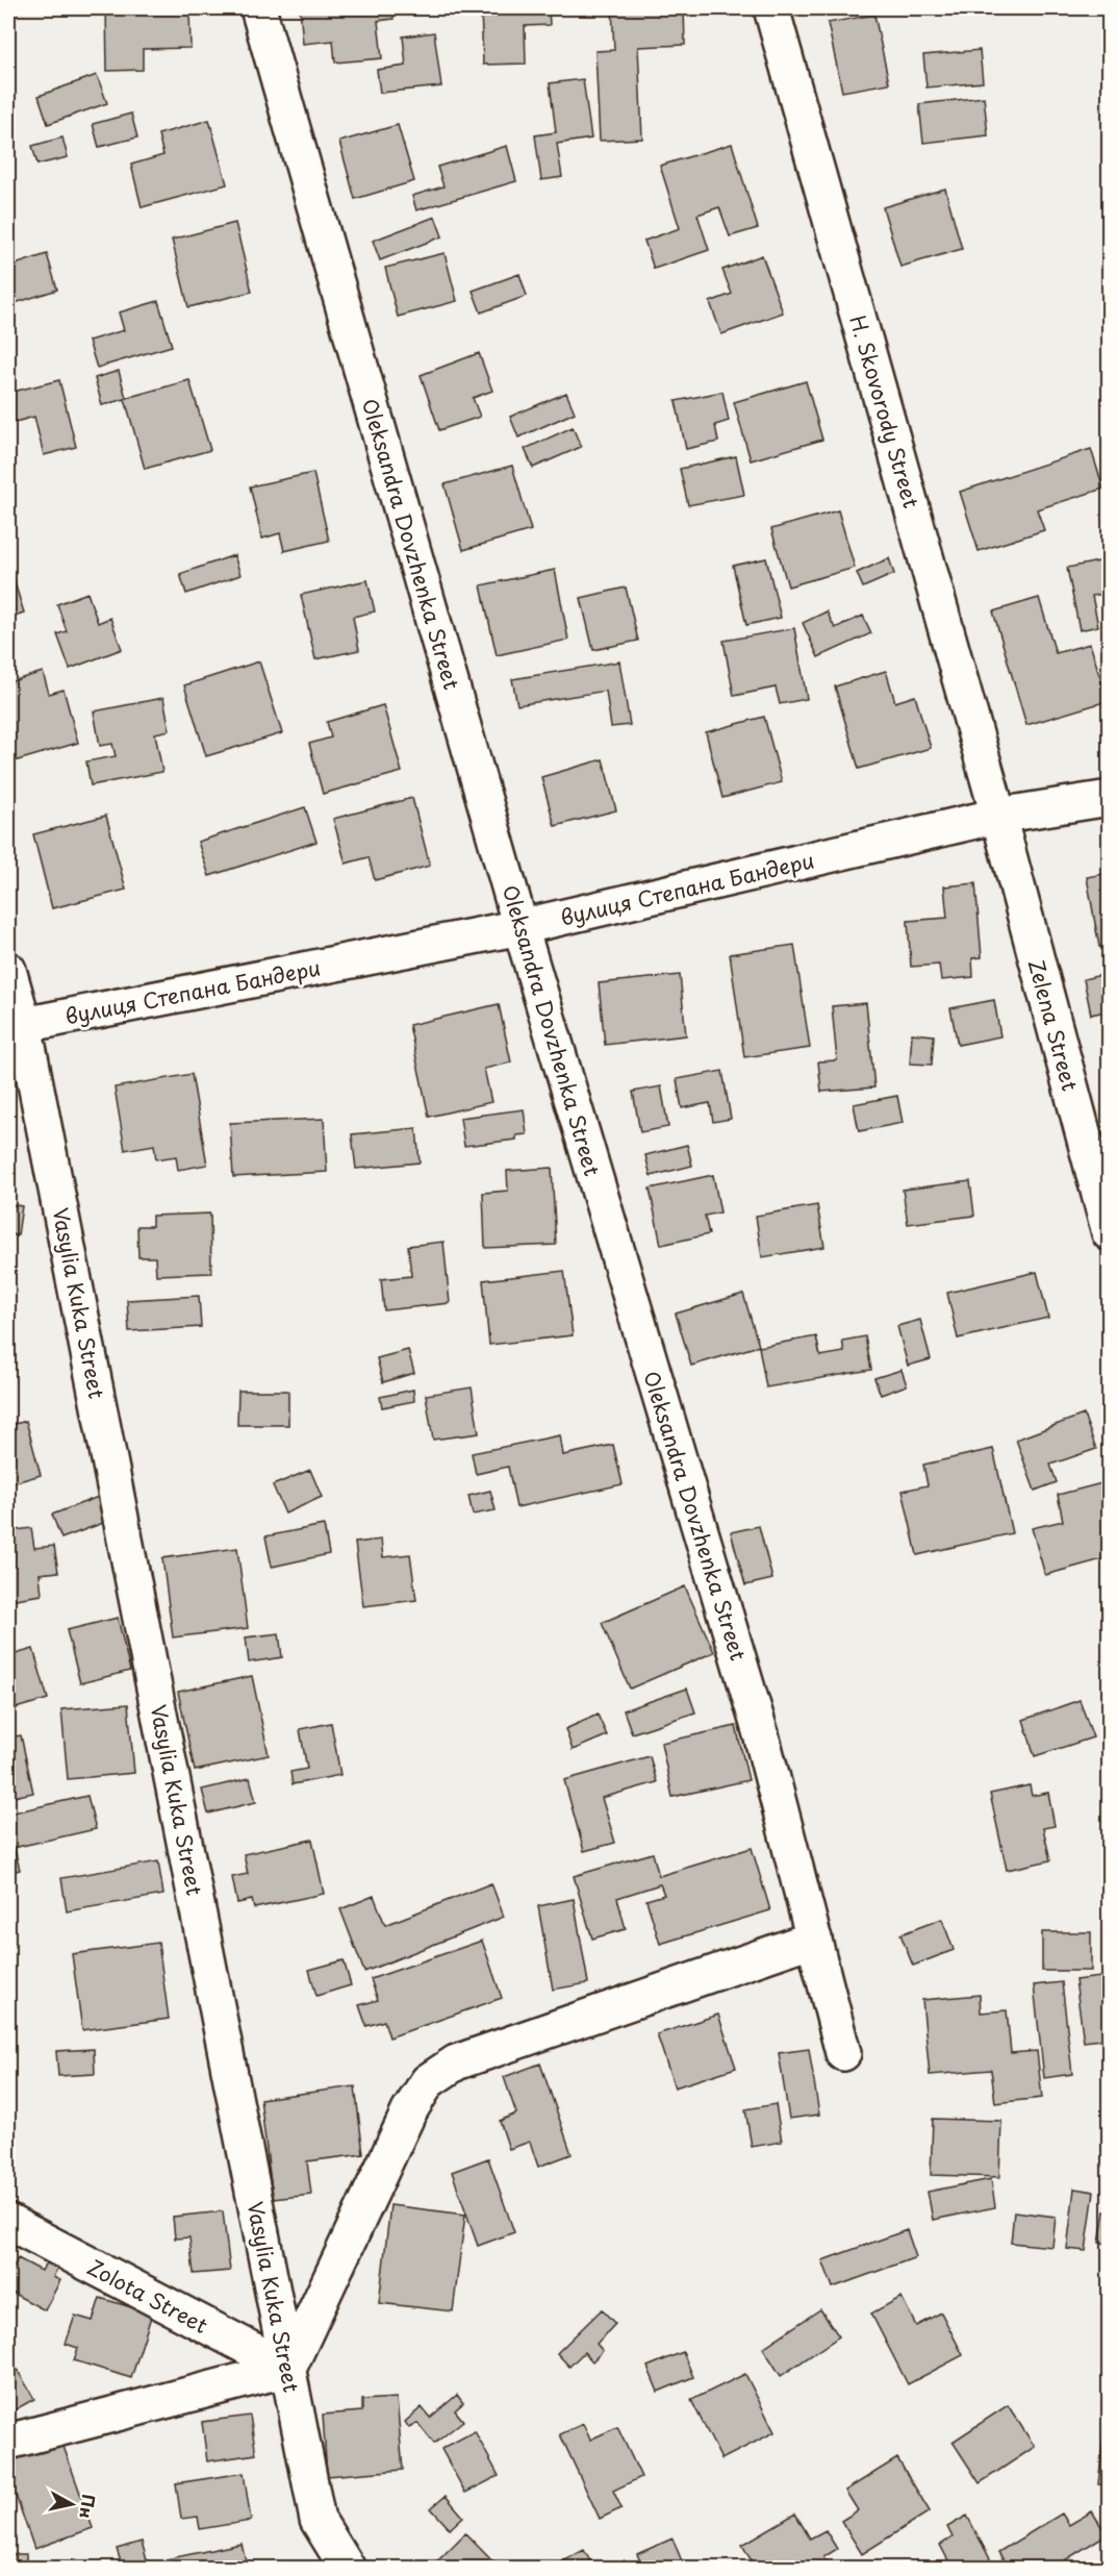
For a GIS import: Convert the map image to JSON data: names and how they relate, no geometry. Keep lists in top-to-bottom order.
{
  "streets": {
    "street": [
      "H. Skovorody Street",
      "Oleksandra Dovzhenka Street",
      "вулиця Степана Бандери",
      "Zelena Street",
      "Vasylia Kuka Street",
      "Zolota Street"
    ]
  },
  "crossings": [
    ["H. Skovorody Street", "вулиця Степана Бандери"],
    ["H. Skovorody Street", "Zelena Street"],
    ["Oleksandra Dovzhenka Street", "вулиця Степана Бандери"],
    ["вулиця Степана Бандери", "Zelena Street"],
    ["вулиця Степана Бандери", "Vasylia Kuka Street"],
    ["Vasylia Kuka Street", "Zolota Street"]
  ],
  "north": "right"
}
